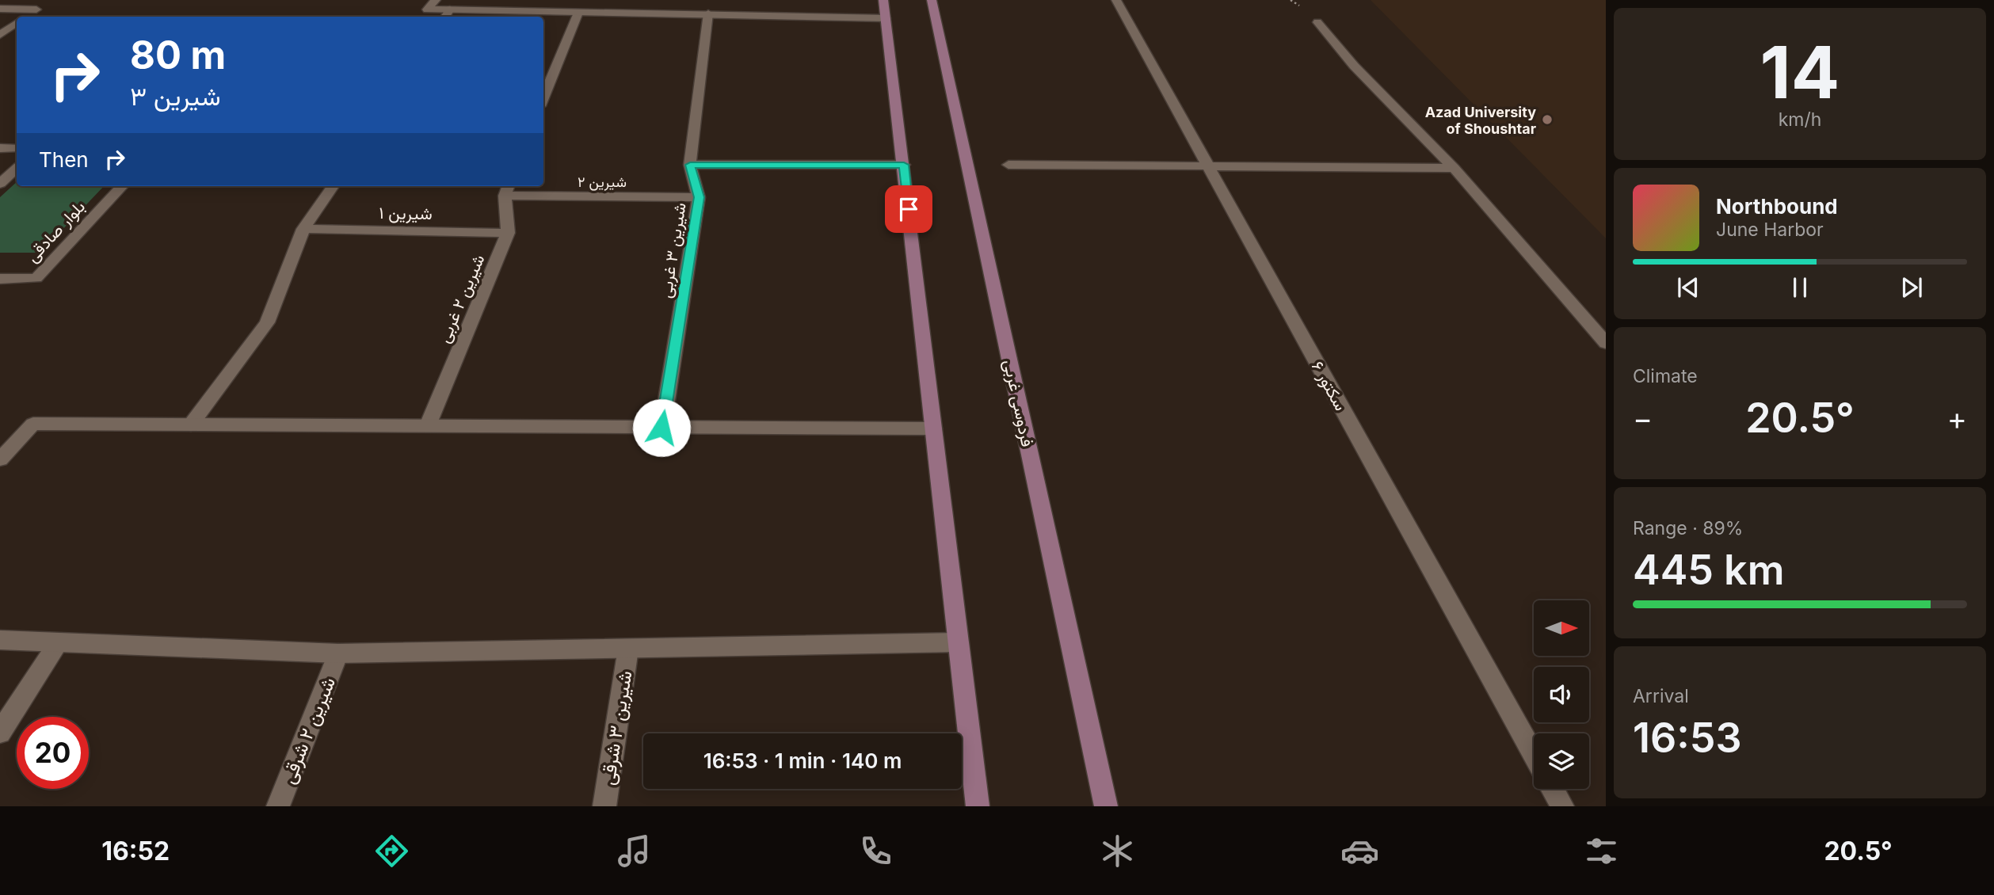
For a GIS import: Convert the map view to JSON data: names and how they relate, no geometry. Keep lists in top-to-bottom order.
{
  "streets": {
    "main road": ["فردوسی غربی"],
    "street": [
      "شیرین ۲",
      "شیرین ۱",
      "بلوار صادقی",
      "شیرین ۳ غربی",
      "شیرین ۲ غربی",
      "سکتور ۶",
      "شیرین ۳ شرقی",
      "شیرین ۲ شرقی"
    ]
  },
  "crossings": [
    ["شیرین ۲", "شیرین ۳ غربی"],
    ["شیرین ۲", "شیرین ۲ غربی"],
    ["شیرین ۱", "شیرین ۲ غربی"]
  ],
  "places": ["Azad University of Shoushtar"],
  "north": "right",
  "page": {
    "tile": [
      ["14", "km/h"],
      "Climate",
      ["Range · 89%", "445 km"],
      ["Arrival", "16:53"]
    ],
    "turn": ["80 m", "شیرین ۳"],
    "then": "Then",
    "song": ["Northbound", "June Harbor"],
    "heat": ["−", "20.5°", "+"],
    "limit": "20",
    "trip": "16:53 · 1 min · 140 m",
    "tabs": ["16:52", "20.5°"]
  }
}
